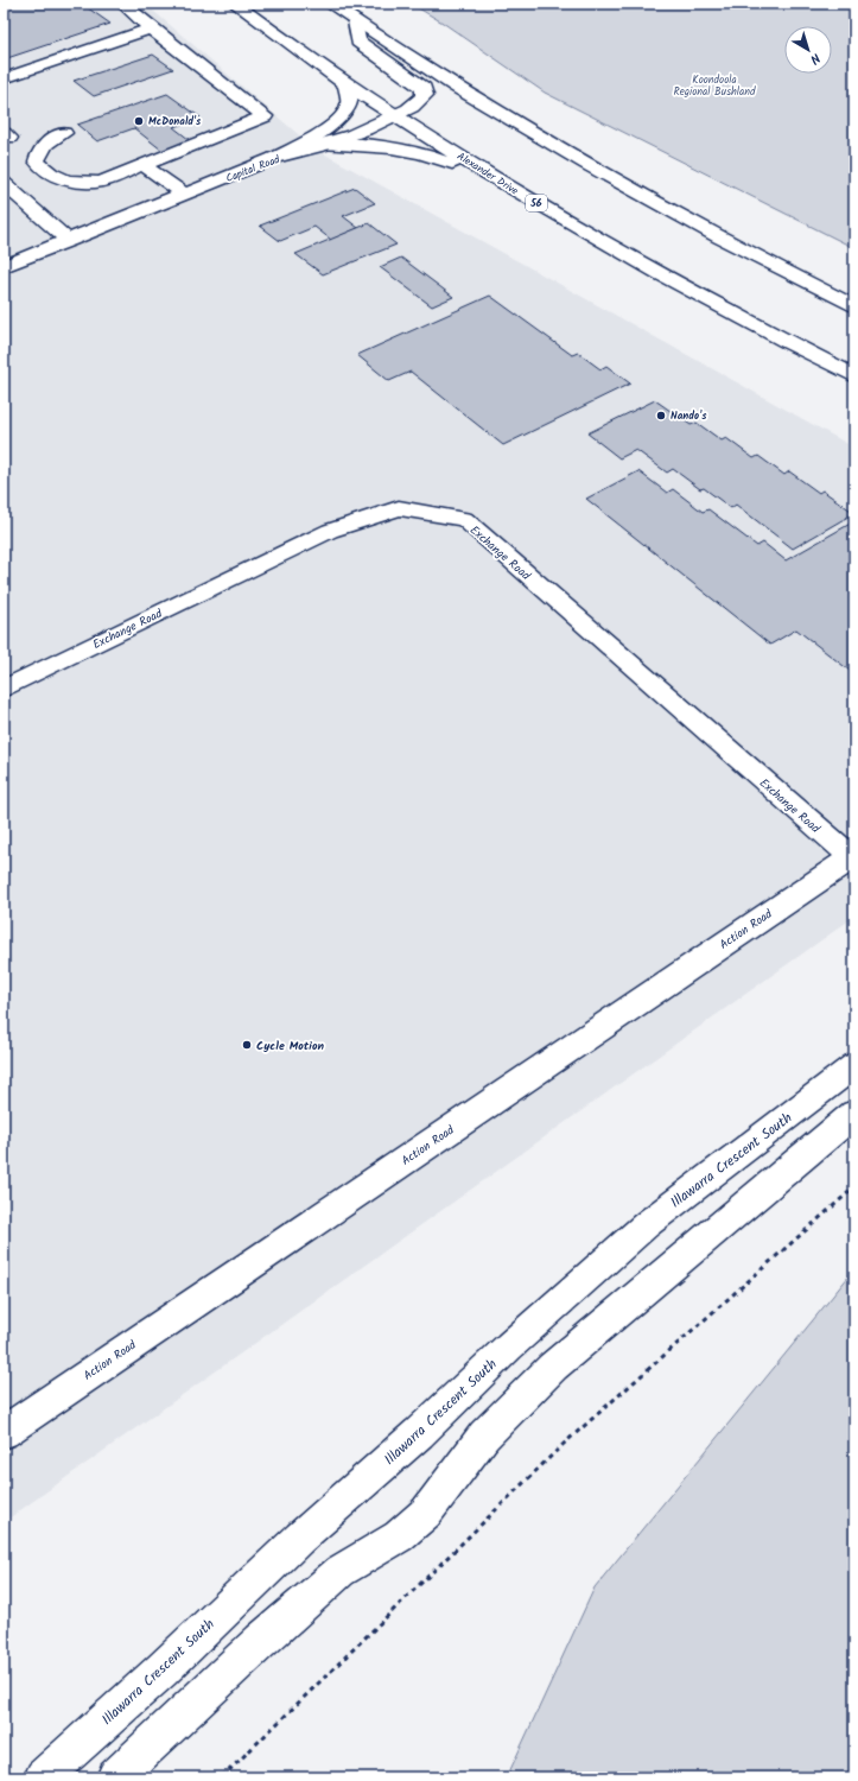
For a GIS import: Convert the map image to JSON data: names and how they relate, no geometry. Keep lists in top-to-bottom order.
{
  "streets": {
    "street": [
      "Capital Road",
      "Alexander Drive",
      "56",
      "Exchange Road",
      "Action Road",
      "Illawarra Crescent South"
    ]
  },
  "crossings": [
    ["Capital Road", "Alexander Drive"],
    ["Exchange Road", "Action Road"]
  ],
  "parks": ["Koondoola Regional Bushland"],
  "places": ["McDonald's", "Nando's", "Cycle Motion"],
  "north": "bottom right"
}
